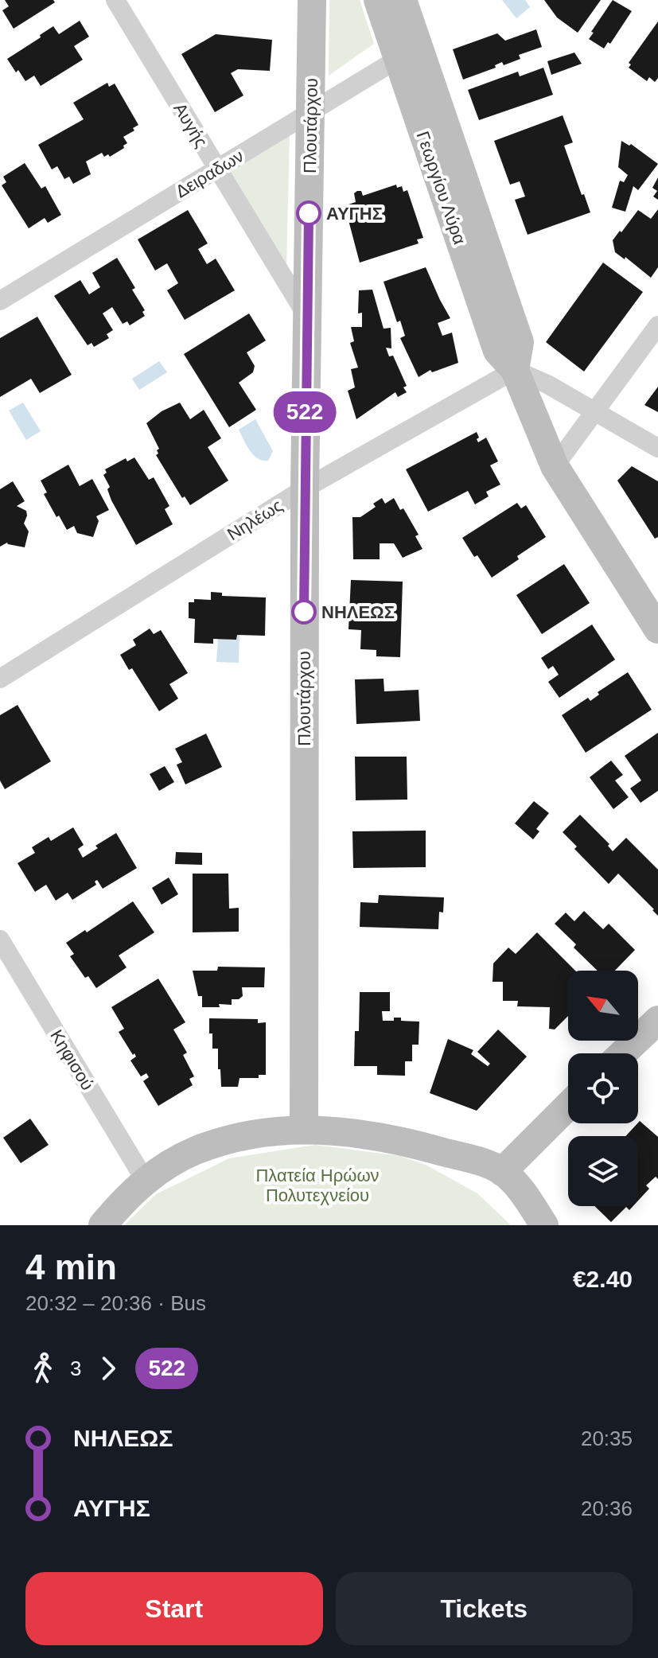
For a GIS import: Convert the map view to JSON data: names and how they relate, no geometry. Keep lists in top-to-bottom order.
{
  "streets": {
    "street": [
      "Αυγής",
      "Πλουτάρχου",
      "Δειραδων",
      "Γεωργίου Λύρα",
      "Νηλέως",
      "Κηφισού"
    ]
  },
  "crossings": [
    ["Αυγής", "Πλουτάρχου"],
    ["Αυγής", "Δειραδων"],
    ["Πλουτάρχου", "Δειραδων"],
    ["Πλουτάρχου", "Νηλέως"],
    ["Δειραδων", "Γεωργίου Λύρα"],
    ["Γεωργίου Λύρα", "Νηλέως"]
  ],
  "parks": ["Πλατεία Ηρώων Πολυτεχνείου"],
  "places": ["ΑΥΓΗΣ", "ΝΗΛΕΩΣ"],
  "lines": ["bus line 522"],
  "north": "top left",
  "page": {
    "on_map": "522",
    "heading": ["4 min", "20:32 – 20:36 · Bus", "€2.40"],
    "legs": ["3", "522"],
    "list": [
      {
        "name": "ΝΗΛΕΩΣ",
        "value": "20:35"
      },
      {
        "name": "ΑΥΓΗΣ",
        "value": "20:36"
      }
    ],
    "buttons": ["Start", "Tickets"]
  }
}
